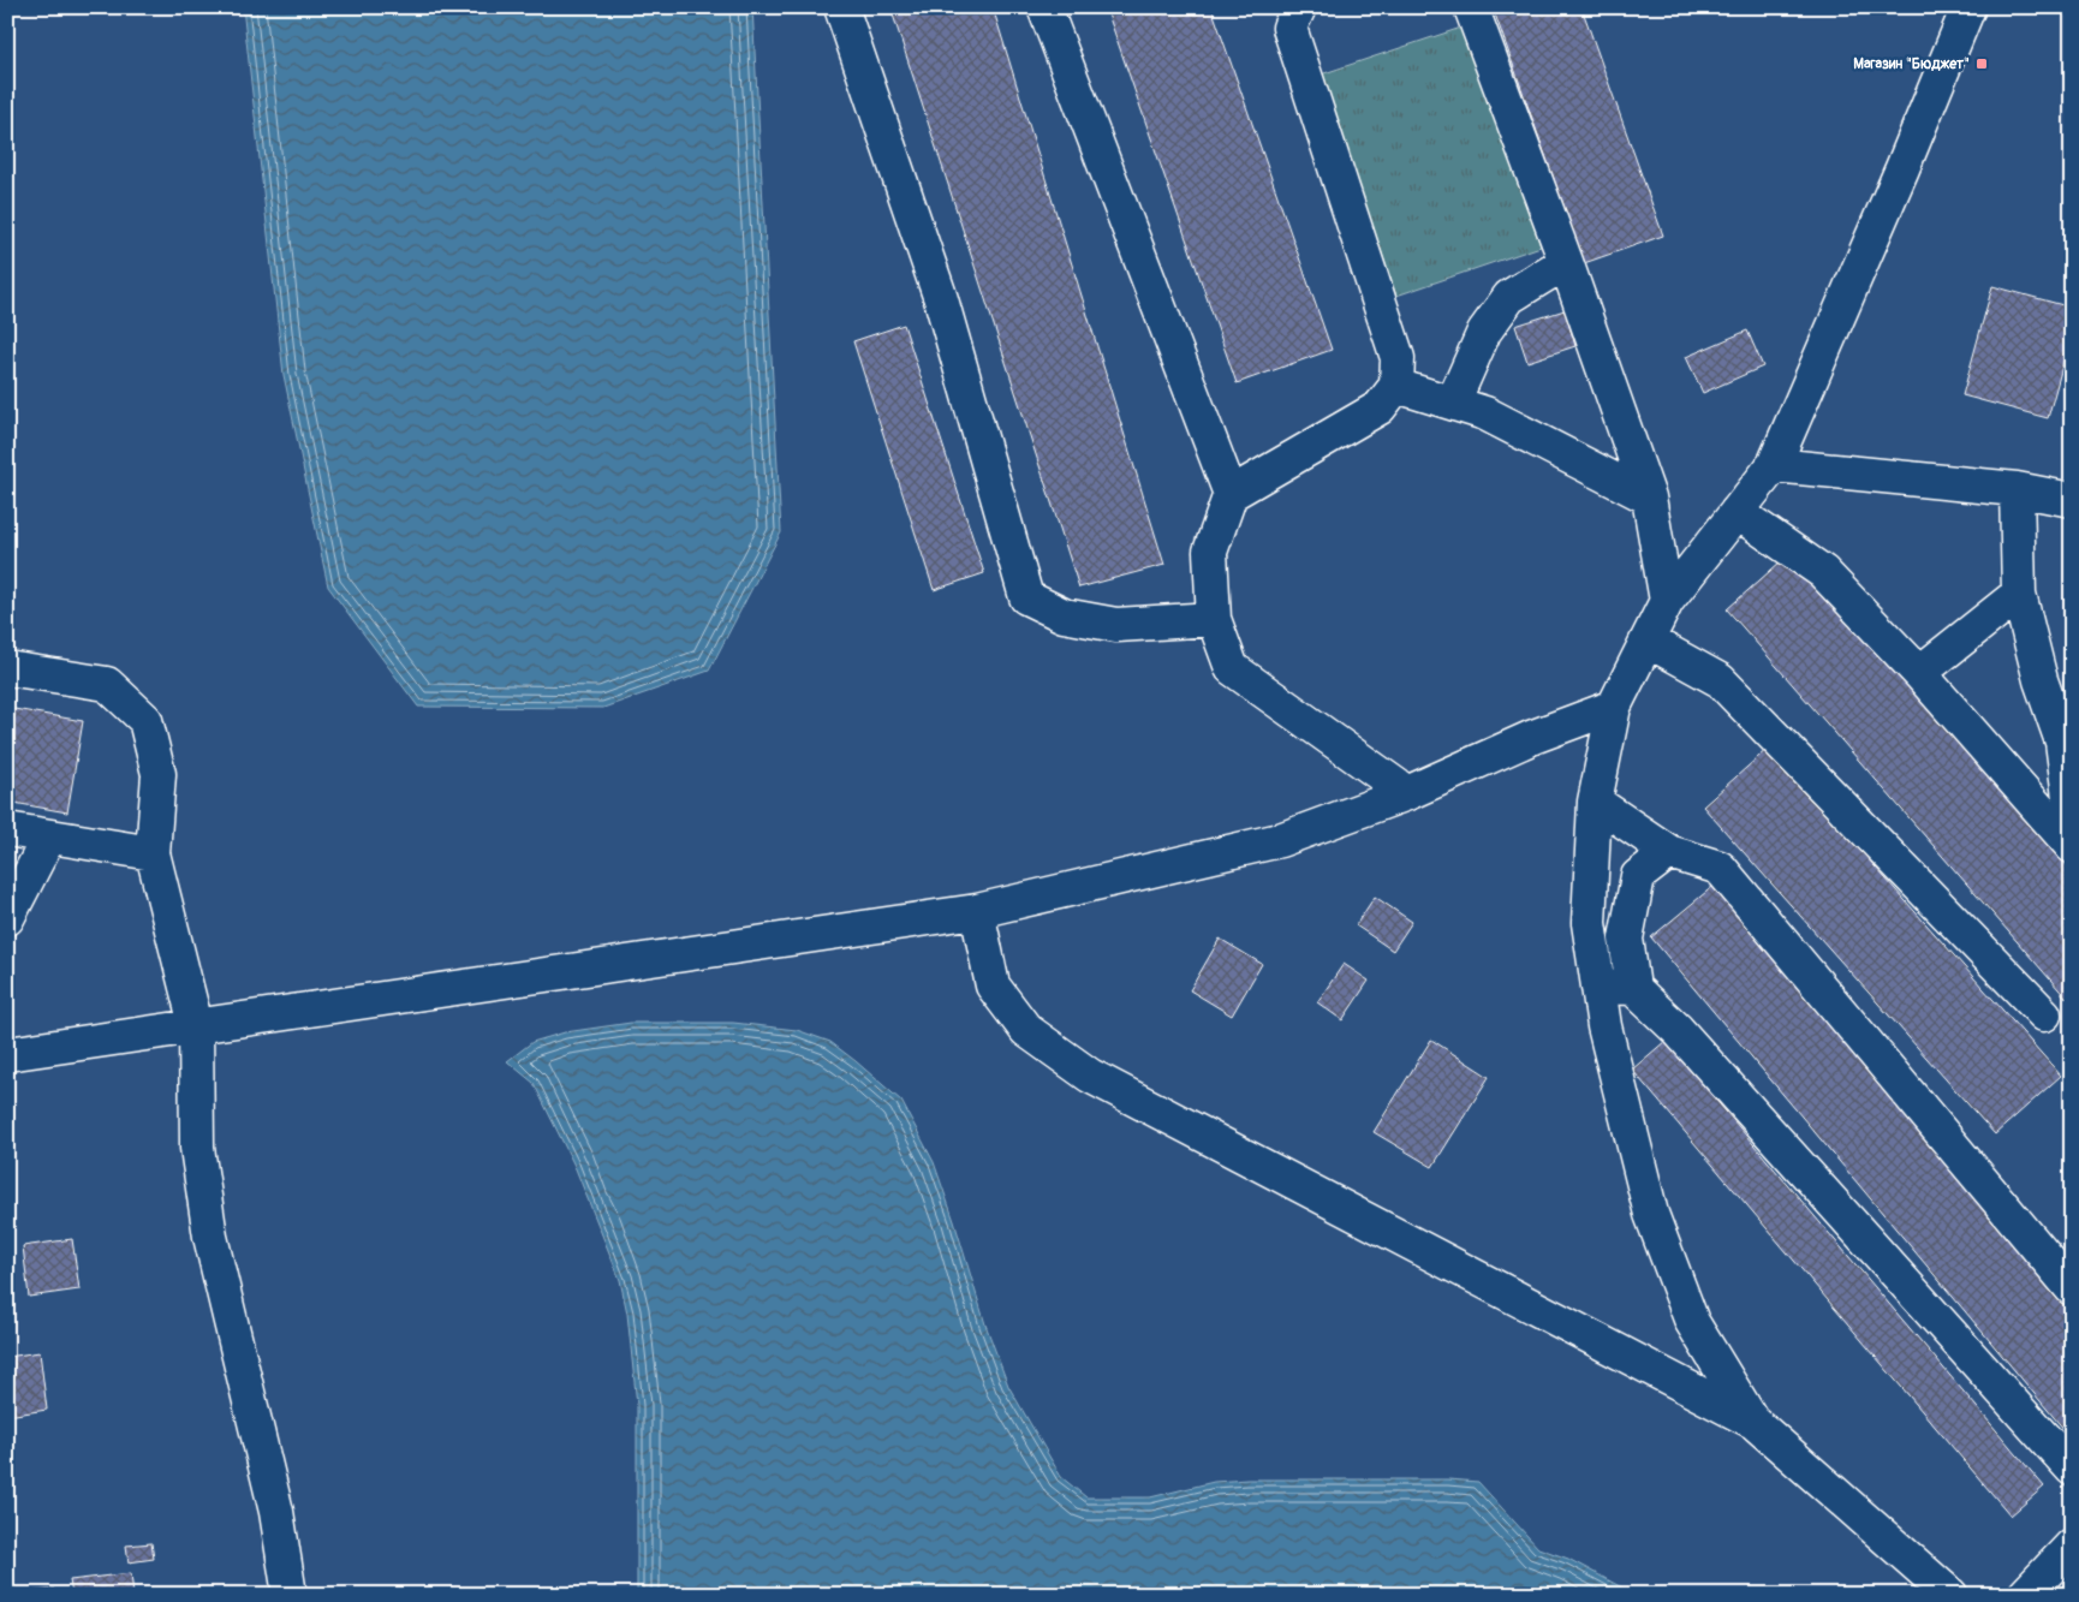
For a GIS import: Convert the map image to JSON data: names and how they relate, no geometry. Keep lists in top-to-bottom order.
{
  "places": {
    "transit": ["Магазин \"Бюджет\""]
  }
}
